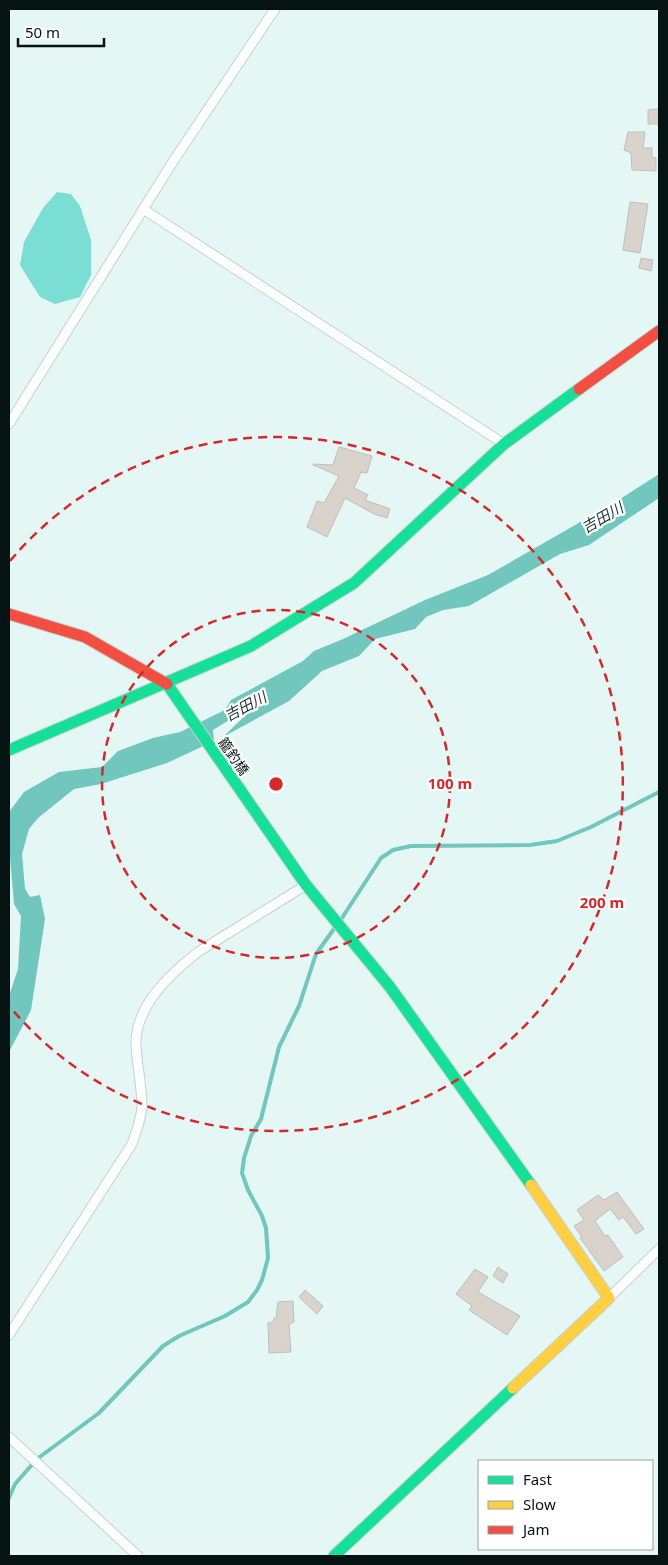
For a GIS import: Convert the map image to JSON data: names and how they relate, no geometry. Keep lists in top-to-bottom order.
{
  "streets": {
    "street": ["籠釣橋"]
  },
  "water": ["吉田川"],
  "legend": ["Fast", "Slow", "Jam"],
  "scale_bar": "50 m",
  "rings": ["100 m", "200 m"]
}
